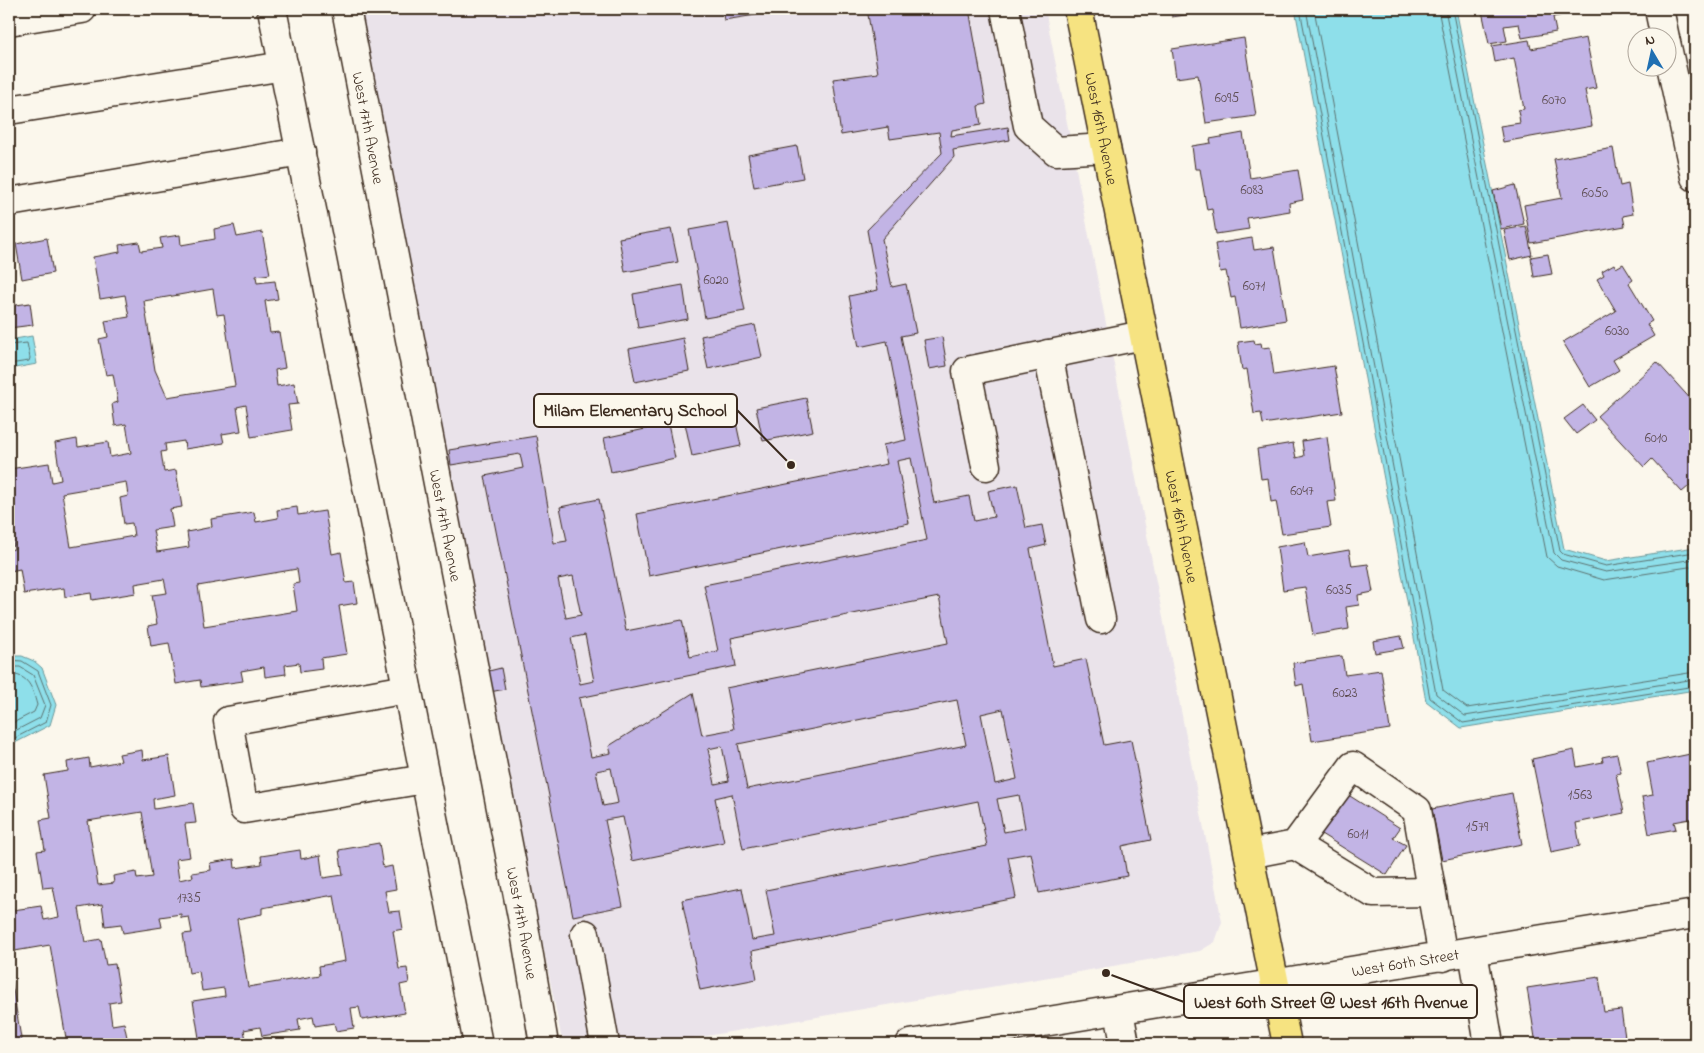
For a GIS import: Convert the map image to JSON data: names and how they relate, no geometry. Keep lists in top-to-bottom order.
{
  "streets": {
    "main road": ["West 16th Avenue"],
    "street": ["West 17th Avenue", "West 60th Street"]
  },
  "crossings": [
    ["West 16th Avenue", "West 60th Street"]
  ],
  "places": ["Milam Elementary School", "West 60th Street @ West 16th Avenue"],
  "house_numbers": [
    "6095",
    "6070",
    "6083",
    "6050",
    "6020",
    "6071",
    "6030",
    "6010",
    "6047",
    "6035",
    "6023",
    "1563",
    "1579",
    "6011",
    "1735"
  ],
  "north": "top"
}
